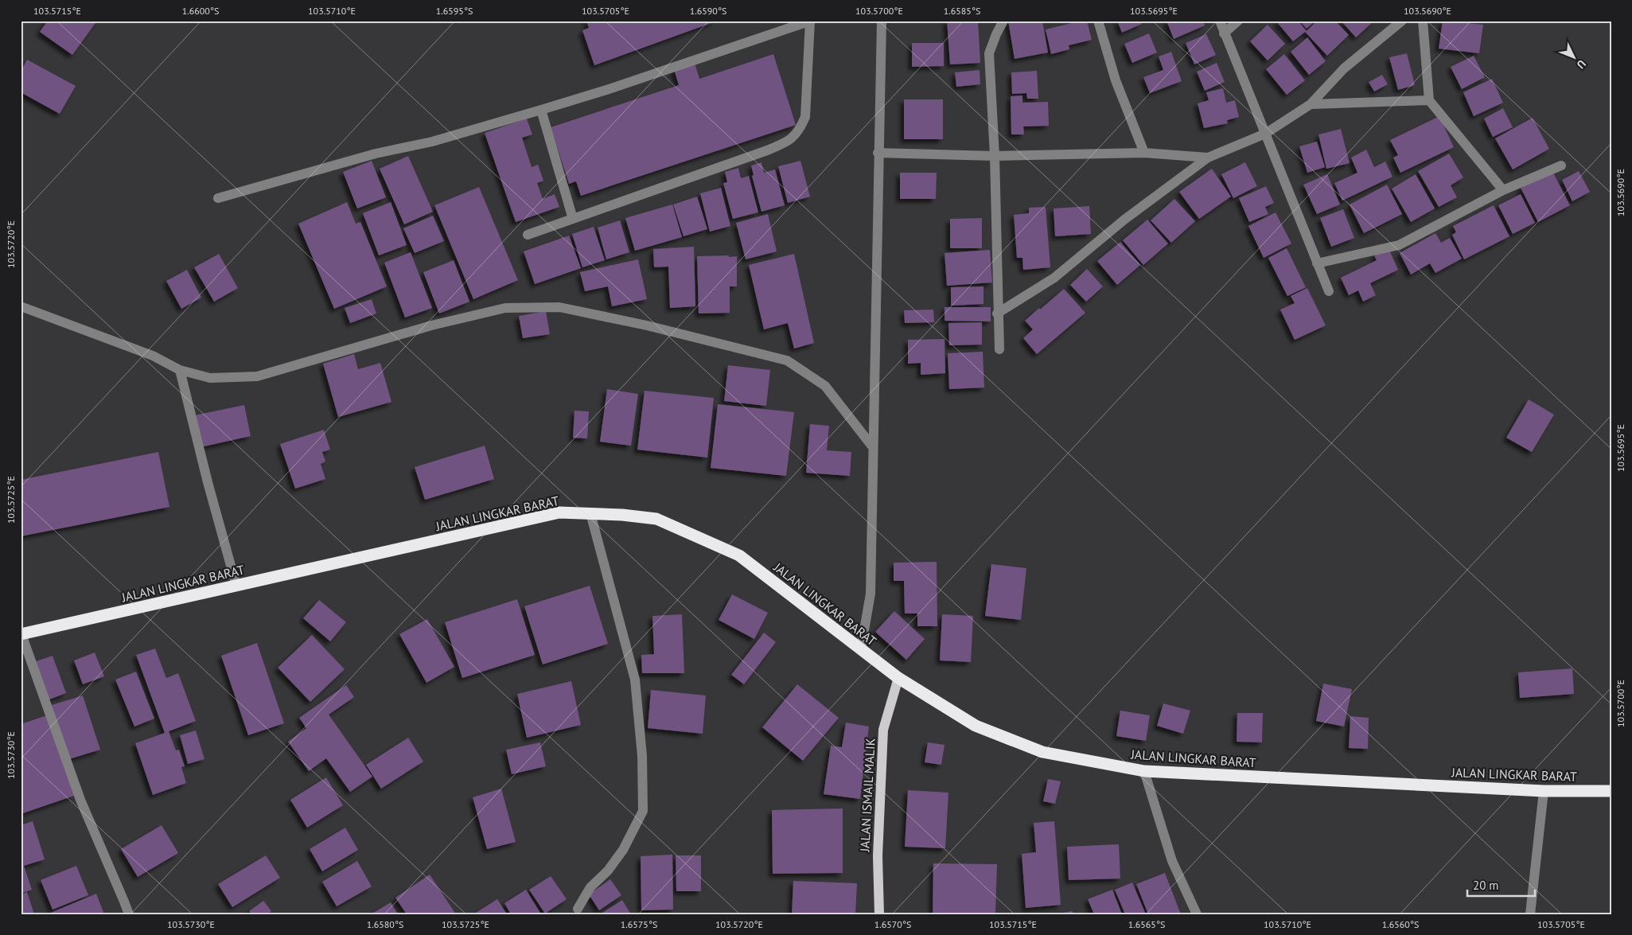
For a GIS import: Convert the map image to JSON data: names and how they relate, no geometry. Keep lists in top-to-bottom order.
{
  "streets": {
    "highway": ["JALAN LINGKAR BARAT"],
    "main road": ["JALAN ISMAIL MALIK"]
  },
  "crossings": [
    ["JALAN LINGKAR BARAT", "JALAN ISMAIL MALIK"]
  ],
  "scale_bar": "20 m",
  "north": "bottom right",
  "coordinates": [
    "103.5715°E",
    "1.6600°S",
    "103.5710°E",
    "1.6595°S",
    "103.5705°E",
    "1.6590°S",
    "103.5700°E",
    "1.6585°S",
    "103.5695°E",
    "103.5690°E",
    "103.5720°E",
    "103.5725°E",
    "103.5730°E",
    "1.6580°S",
    "1.6575°S",
    "1.6570°S",
    "1.6565°S",
    "1.6560°S"
  ]
}
